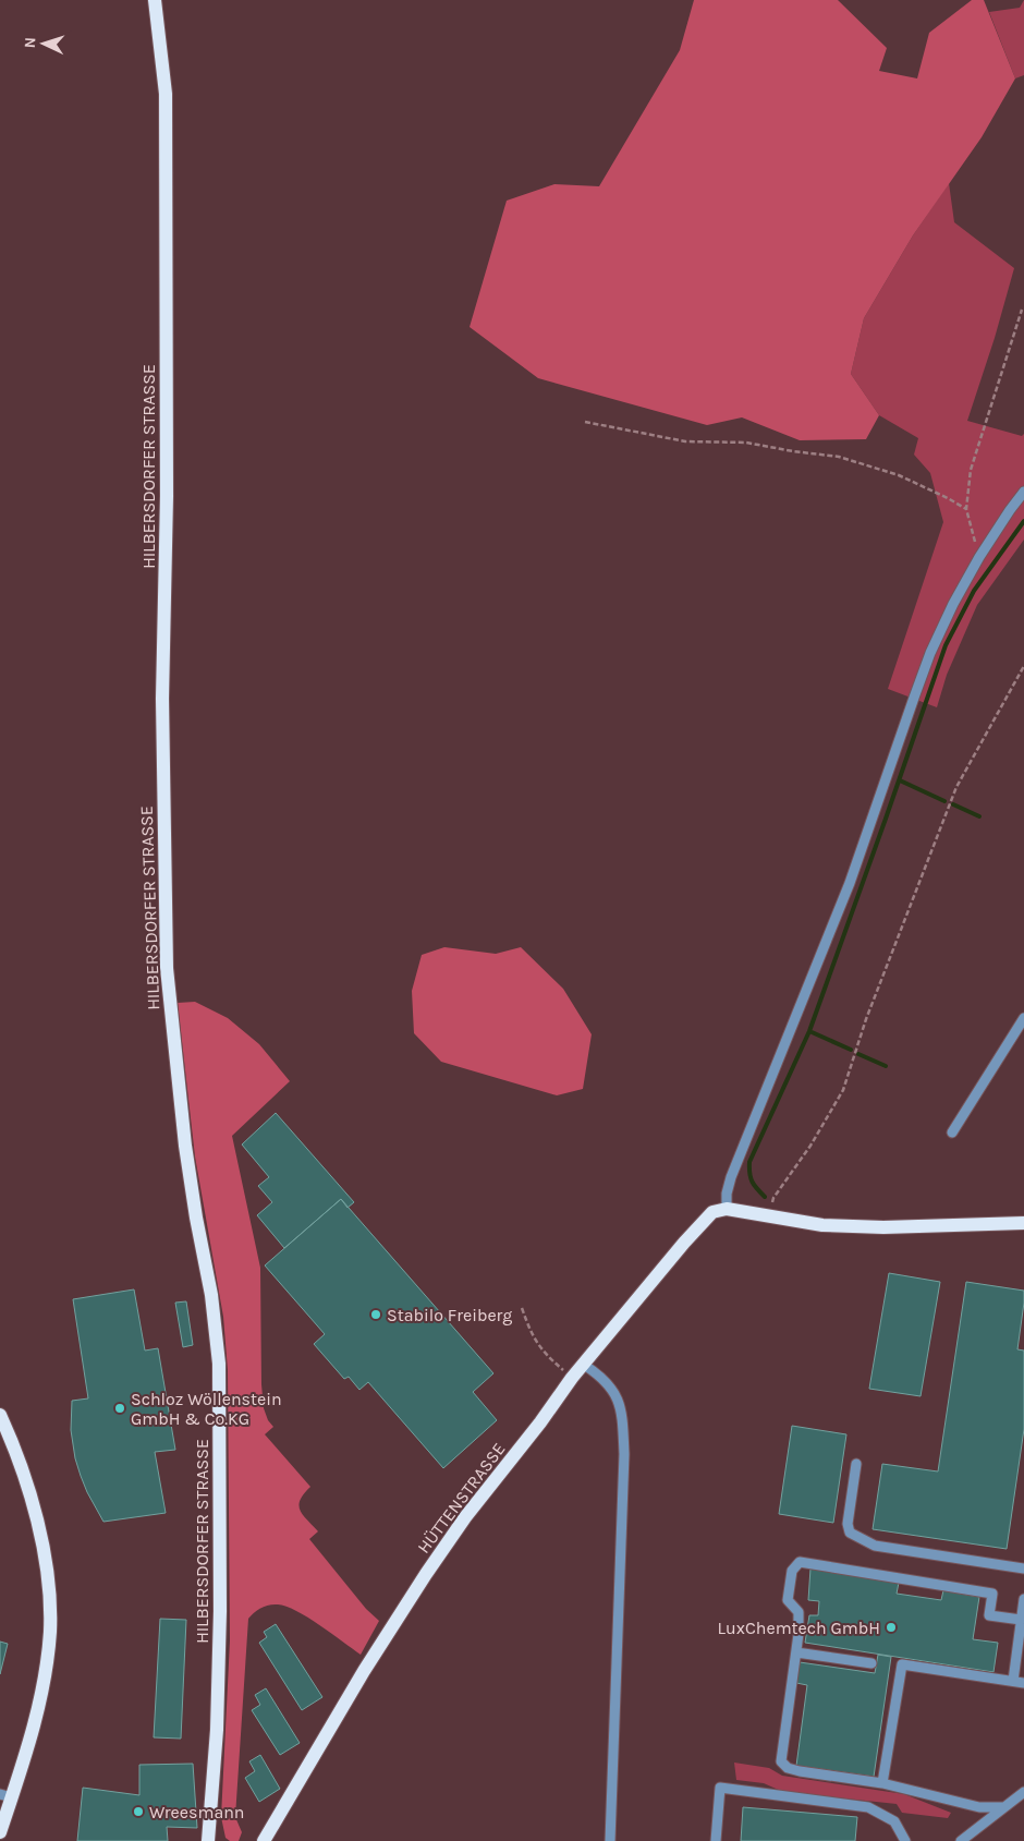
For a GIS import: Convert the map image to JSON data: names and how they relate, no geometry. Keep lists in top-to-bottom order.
{
  "streets": {
    "main road": ["HILBERSDORFER STRASSE", "HÜTTENSTRASSE"]
  },
  "places": [
    "Stabilo Freiberg",
    "Schloz Wöllenstein GmbH & Co.KG",
    "LuxChemtech GmbH",
    "Wreesmann"
  ],
  "north": "left"
}
